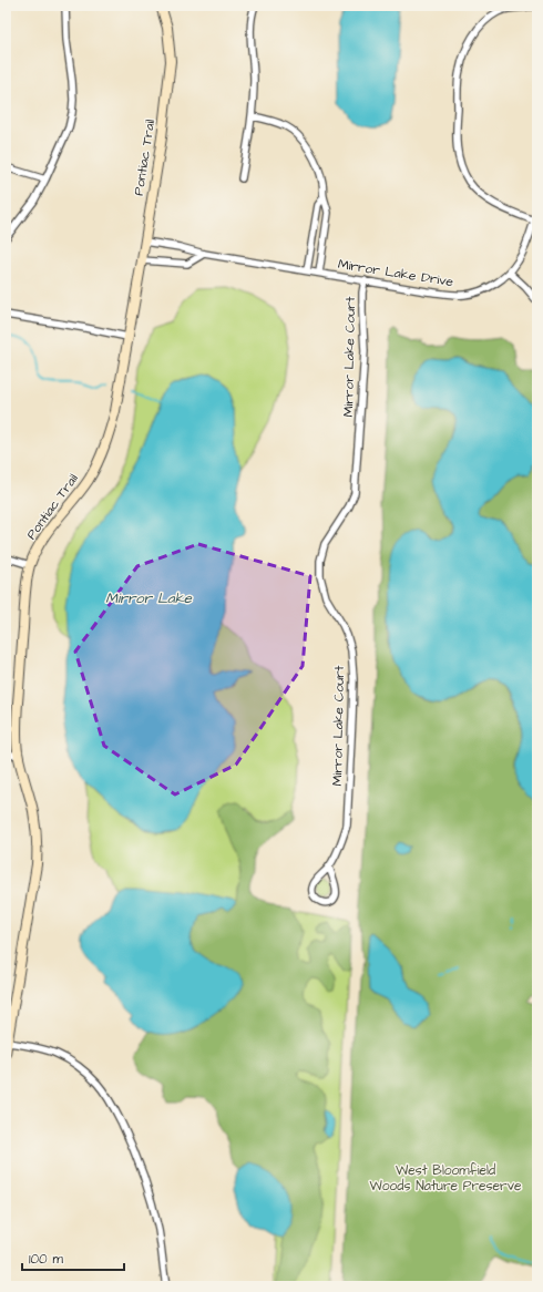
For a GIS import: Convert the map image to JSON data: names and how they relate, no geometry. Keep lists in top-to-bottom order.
{
  "streets": {
    "main road": ["Pontiac Trail"],
    "street": ["Mirror Lake Drive", "Mirror Lake Court"]
  },
  "crossings": [
    ["Pontiac Trail", "Mirror Lake Drive"],
    ["Mirror Lake Drive", "Mirror Lake Court"]
  ],
  "water": ["Mirror Lake"],
  "parks": ["West Bloomfield Woods Nature Preserve"],
  "scale_bar": "100 m"
}
